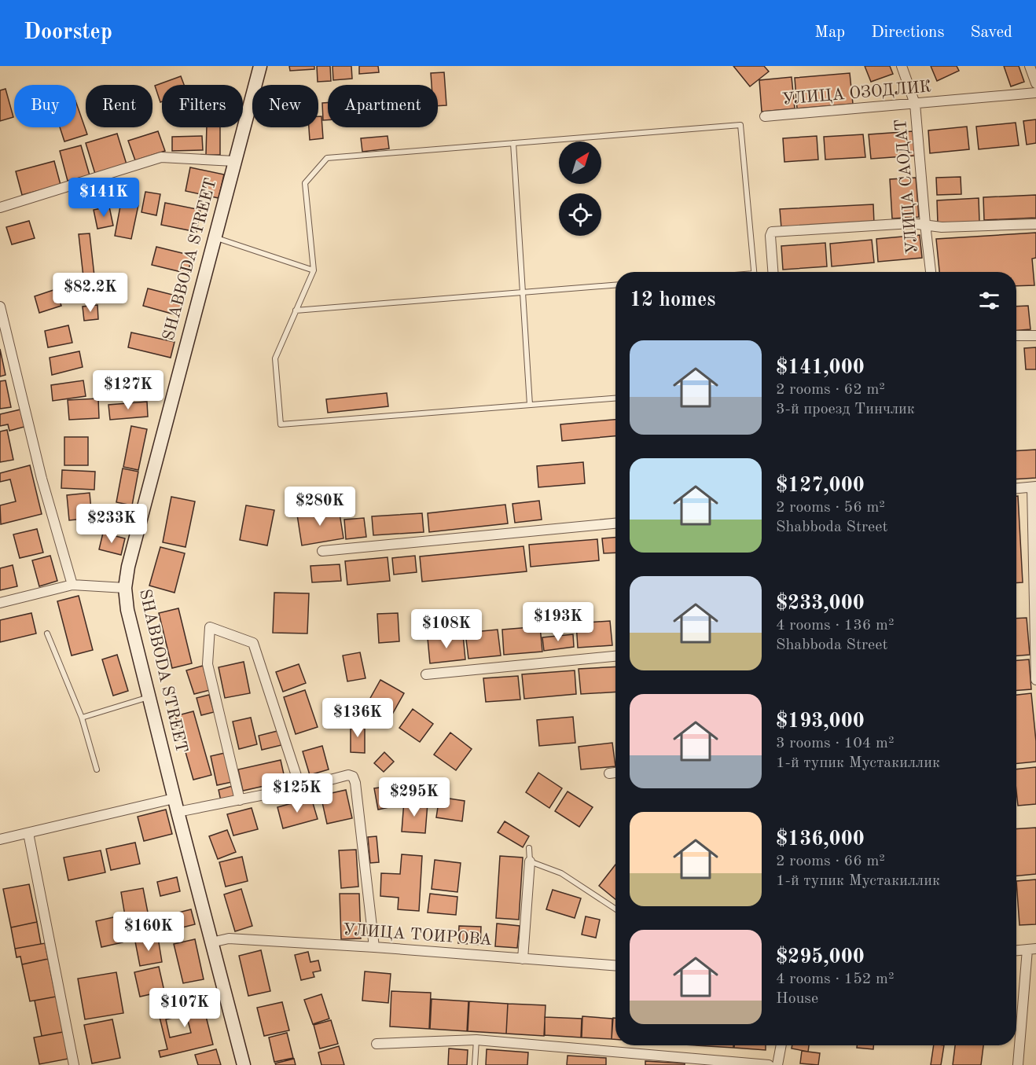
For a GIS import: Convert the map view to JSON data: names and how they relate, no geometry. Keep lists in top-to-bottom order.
{
  "streets": {
    "street": [
      "УЛИЦА ОЗОДЛИК",
      "УЛИЦА САОДАТ",
      "SHABBODA STREET",
      "УЛИЦА ТОИРОВА"
    ]
  },
  "crossings": [
    ["УЛИЦА ОЗОДЛИК", "УЛИЦА САОДАТ"],
    ["SHABBODA STREET", "УЛИЦА ТОИРОВА"]
  ],
  "north": "top right",
  "page": {
    "header": "Doorstep",
    "nav": ["Map", "Directions", "Saved"],
    "chip": [
      "Buy",
      "Rent",
      "Filters",
      "New",
      "Apartment"
    ],
    "price": [
      "$141K",
      "$82.2K",
      "$127K",
      "$280K",
      "$233K",
      "$193K",
      "$108K",
      "$136K",
      "$125K",
      "$295K",
      "$160K",
      "$107K"
    ],
    "heading": "12 homes",
    "list": [
      {
        "name": "$141,000",
        "note": "2 rooms · 62 m² · 3-й проезд Тинчлик"
      },
      {
        "name": "$127,000",
        "note": "2 rooms · 56 m² · Shabboda Street"
      },
      {
        "name": "$233,000",
        "note": "4 rooms · 136 m² · Shabboda Street"
      },
      {
        "name": "$193,000",
        "note": "3 rooms · 104 m² · 1-й тупик Мустакиллик"
      },
      {
        "name": "$136,000",
        "note": "2 rooms · 66 m² · 1-й тупик Мустакиллик"
      },
      {
        "name": "$295,000",
        "note": "4 rooms · 152 m² · House"
      }
    ]
  }
}
